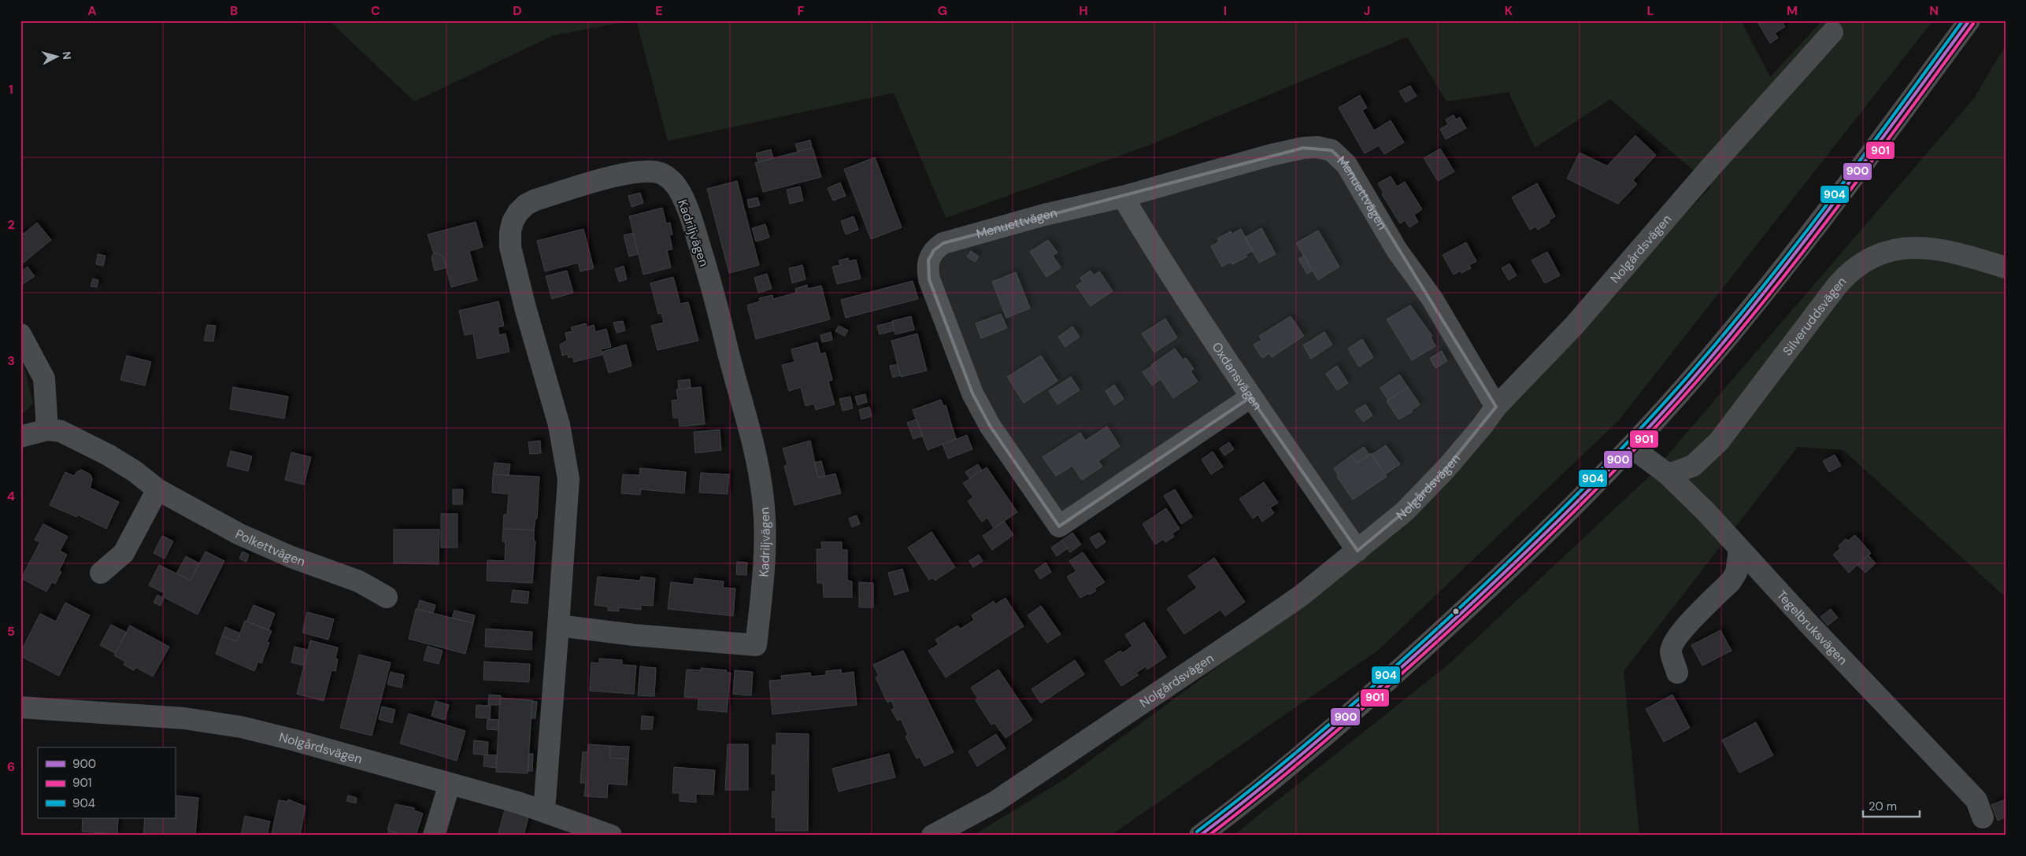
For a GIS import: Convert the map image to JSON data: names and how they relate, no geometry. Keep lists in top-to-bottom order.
{
  "streets": {
    "street": [
      "Menuettvägen",
      "Kadriljvägen",
      "Nolgårdsvägen",
      "Silveruddsvägen",
      "Oxdansvägen",
      "Polkettvägen",
      "Tegelbruksvägen"
    ]
  },
  "crossings": [
    ["Menuettvägen", "Nolgårdsvägen"],
    ["Menuettvägen", "Oxdansvägen"],
    ["Kadriljvägen", "Nolgårdsvägen"],
    ["Nolgårdsvägen", "Oxdansvägen"],
    ["Silveruddsvägen", "Tegelbruksvägen"]
  ],
  "lines": ["transit line 900", "transit line 904", "transit line 901"],
  "legend": ["900", "901", "904"],
  "scale_bar": "20 m",
  "north": "right",
  "grid": {
    "columns": [
      "A",
      "B",
      "C",
      "D",
      "E",
      "F",
      "G",
      "H",
      "I",
      "J",
      "K",
      "L",
      "M",
      "N"
    ],
    "rows": [
      "1",
      "2",
      "3",
      "4",
      "5",
      "6"
    ]
  }
}
